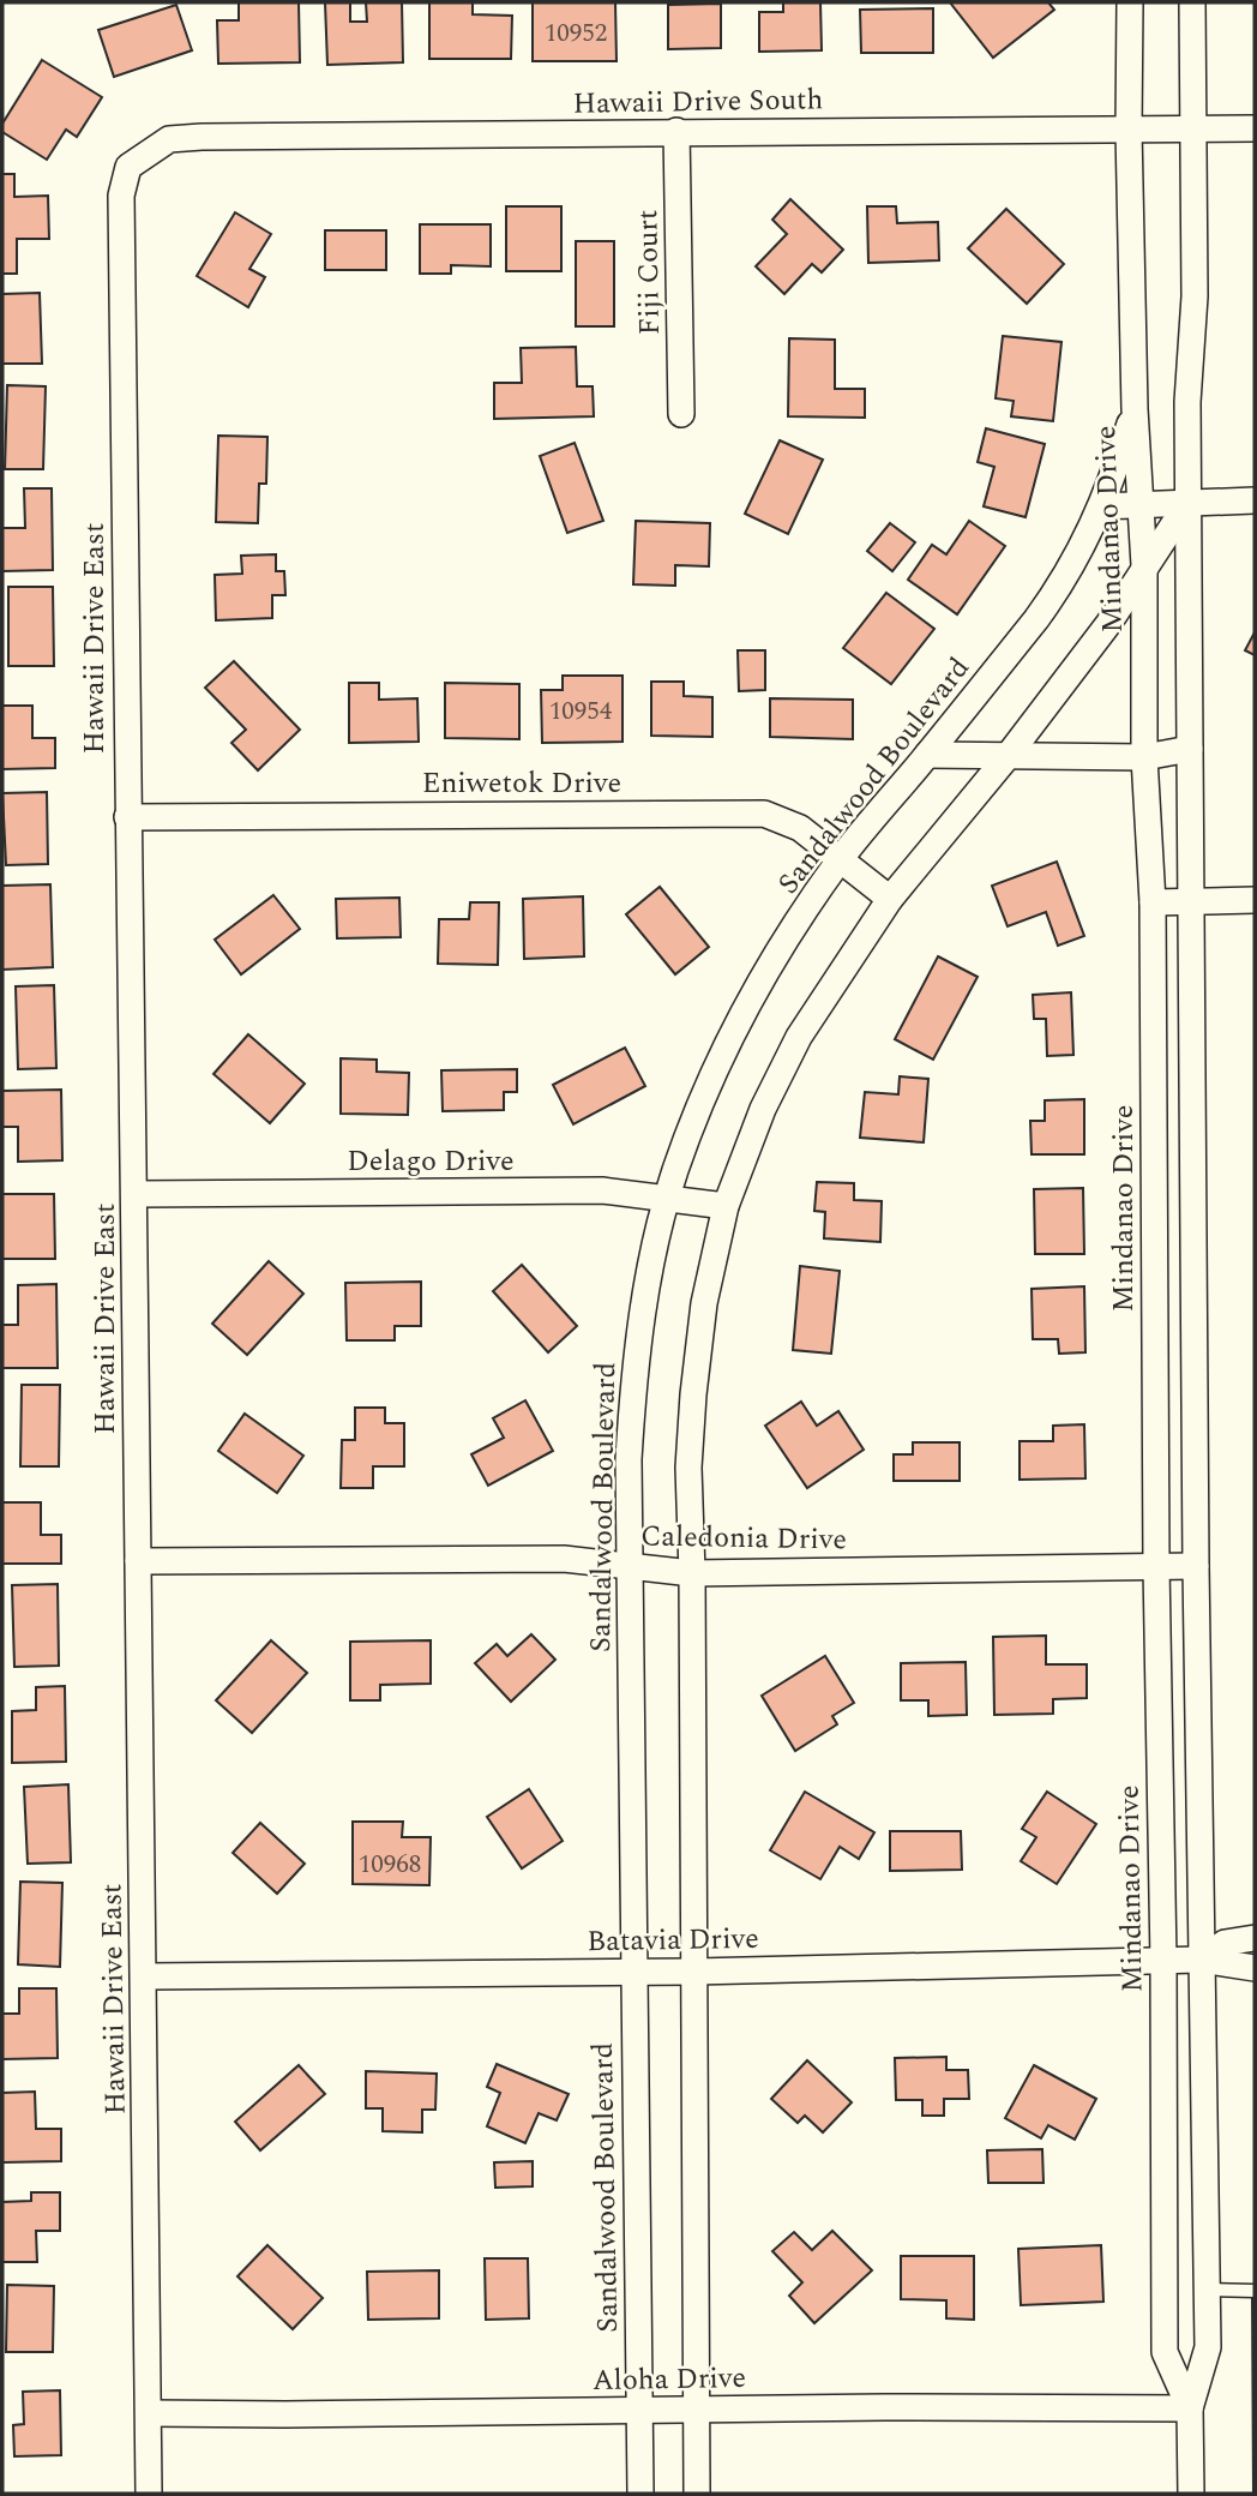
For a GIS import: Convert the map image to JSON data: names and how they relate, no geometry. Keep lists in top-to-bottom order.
{
  "streets": {
    "street": [
      "Hawaii Drive South",
      "Fiji Court",
      "Mindanao Drive",
      "Hawaii Drive East",
      "Sandalwood Boulevard",
      "Eniwetok Drive",
      "Delago Drive",
      "Caledonia Drive",
      "Batavia Drive",
      "Aloha Drive"
    ]
  },
  "crossings": [
    ["Hawaii Drive South", "Fiji Court"],
    ["Hawaii Drive South", "Mindanao Drive"],
    ["Hawaii Drive South", "Hawaii Drive East"],
    ["Mindanao Drive", "Sandalwood Boulevard"],
    ["Mindanao Drive", "Caledonia Drive"],
    ["Mindanao Drive", "Batavia Drive"],
    ["Mindanao Drive", "Aloha Drive"],
    ["Hawaii Drive East", "Eniwetok Drive"],
    ["Hawaii Drive East", "Delago Drive"],
    ["Hawaii Drive East", "Caledonia Drive"],
    ["Hawaii Drive East", "Batavia Drive"],
    ["Hawaii Drive East", "Aloha Drive"],
    ["Sandalwood Boulevard", "Eniwetok Drive"],
    ["Sandalwood Boulevard", "Delago Drive"],
    ["Sandalwood Boulevard", "Caledonia Drive"],
    ["Sandalwood Boulevard", "Batavia Drive"],
    ["Sandalwood Boulevard", "Aloha Drive"]
  ],
  "house_numbers": ["10952", "10954", "10968"]
}
